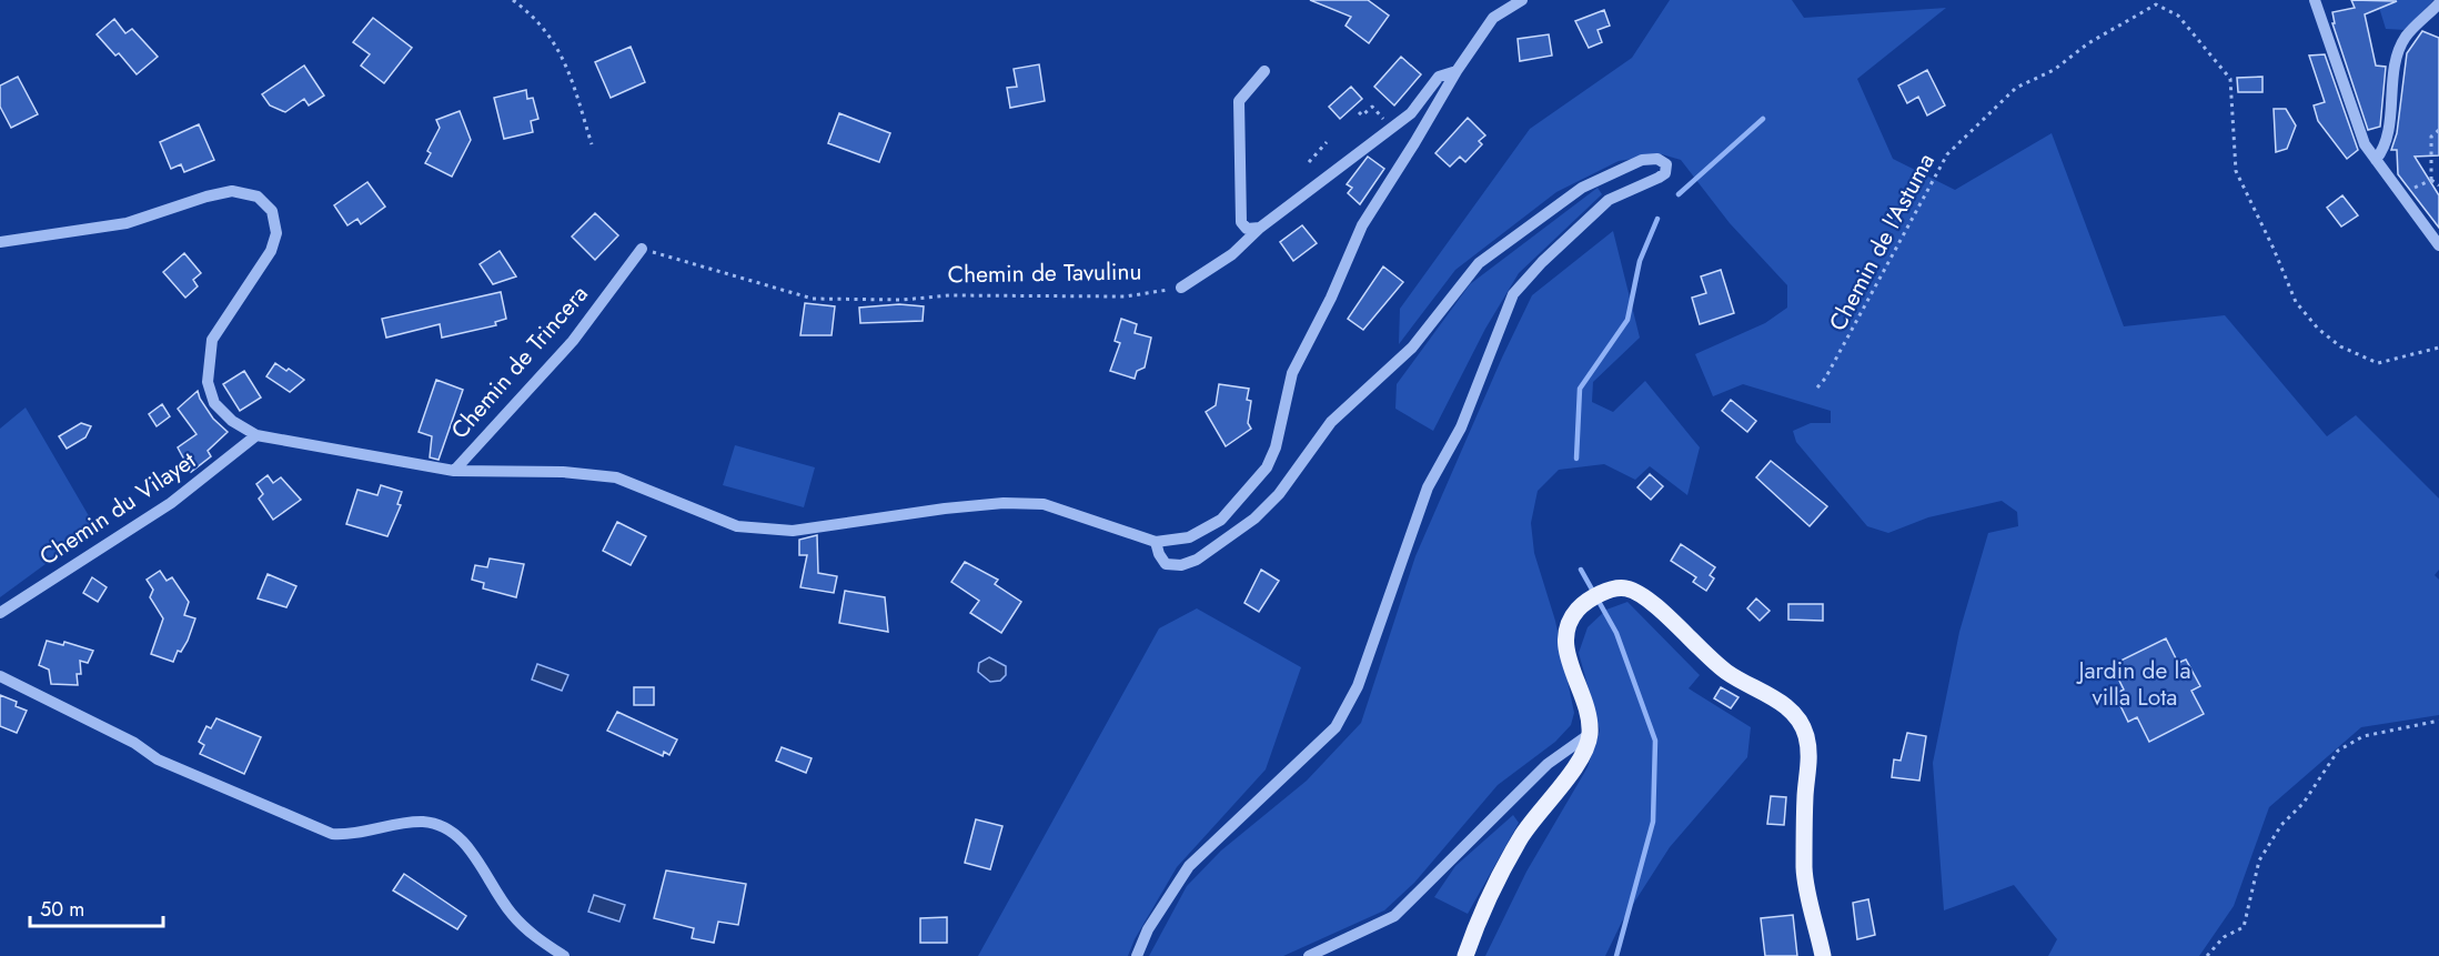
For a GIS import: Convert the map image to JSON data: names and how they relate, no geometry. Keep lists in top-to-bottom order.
{
  "streets": {
    "street": ["Chemin de Trincera", "Chemin du Vilayet"],
    "path": ["Chemin de l'Astuma", "Chemin de Tavulinu"]
  },
  "crossings": [
    ["Chemin de Tavulinu", "Chemin de Trincera"]
  ],
  "parks": ["Jardin de la villa Lota"],
  "scale_bar": "50 m"
}
